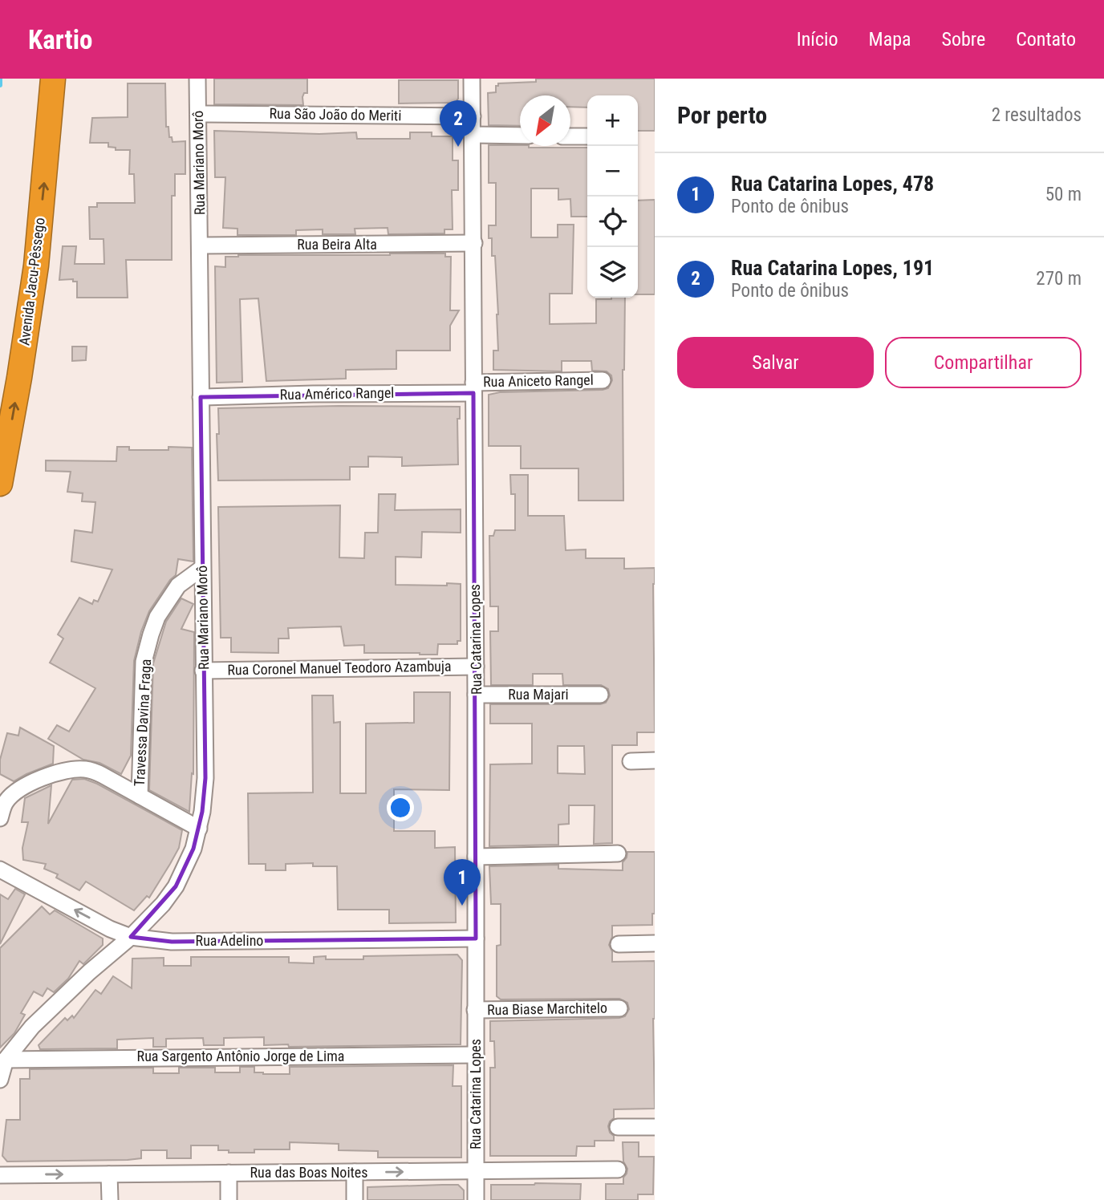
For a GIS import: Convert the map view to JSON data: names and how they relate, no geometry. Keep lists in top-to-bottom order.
{
  "streets": {
    "highway": ["Avenida Jacu-Pêssego"],
    "street": [
      "Rua São João do Meriti",
      "Rua Mariano Morô",
      "Rua Beira Alta",
      "Rua Aniceto Rangel",
      "Rua Américo Rangel",
      "Rua Catarina Lopes",
      "Rua Coronel Manuel Teodoro Azambuja",
      "Rua Majari",
      "Travessa Davina Fraga",
      "Rua Adelino",
      "Rua Biase Marchitelo",
      "Rua Sargento Antônio Jorge de Lima",
      "Rua das Boas Noites"
    ]
  },
  "crossings": [
    ["Rua São João do Meriti", "Rua Mariano Morô"],
    ["Rua São João do Meriti", "Rua Catarina Lopes"],
    ["Rua Mariano Morô", "Rua Beira Alta"],
    ["Rua Mariano Morô", "Rua Américo Rangel"],
    ["Rua Mariano Morô", "Rua Coronel Manuel Teodoro Azambuja"],
    ["Rua Mariano Morô", "Travessa Davina Fraga"],
    ["Rua Mariano Morô", "Rua Adelino"],
    ["Rua Mariano Morô", "Rua Sargento Antônio Jorge de Lima"],
    ["Rua Beira Alta", "Rua Catarina Lopes"],
    ["Rua Aniceto Rangel", "Rua Américo Rangel"],
    ["Rua Aniceto Rangel", "Rua Catarina Lopes"],
    ["Rua Américo Rangel", "Rua Catarina Lopes"],
    ["Rua Catarina Lopes", "Rua Coronel Manuel Teodoro Azambuja"],
    ["Rua Catarina Lopes", "Rua Majari"],
    ["Rua Catarina Lopes", "Rua Adelino"],
    ["Rua Catarina Lopes", "Rua Biase Marchitelo"],
    ["Rua Catarina Lopes", "Rua Sargento Antônio Jorge de Lima"],
    ["Rua Catarina Lopes", "Rua das Boas Noites"]
  ],
  "one_way": ["Avenida Jacu-Pêssego", "Rua das Boas Noites"],
  "north": "bottom left",
  "page": {
    "header": "Kartio",
    "nav": [
      "Início",
      "Mapa",
      "Sobre",
      "Contato"
    ],
    "heading": ["Por perto", "2 resultados"],
    "map_buttons": ["+", "−"],
    "pins": ["2", "1"],
    "list": [
      {
        "mark": "1",
        "name": "Rua Catarina Lopes, 478",
        "note": "Ponto de ônibus",
        "value": "50 m"
      },
      {
        "mark": "2",
        "name": "Rua Catarina Lopes, 191",
        "note": "Ponto de ônibus",
        "value": "270 m"
      }
    ],
    "buttons": ["Salvar", "Compartilhar"]
  }
}
